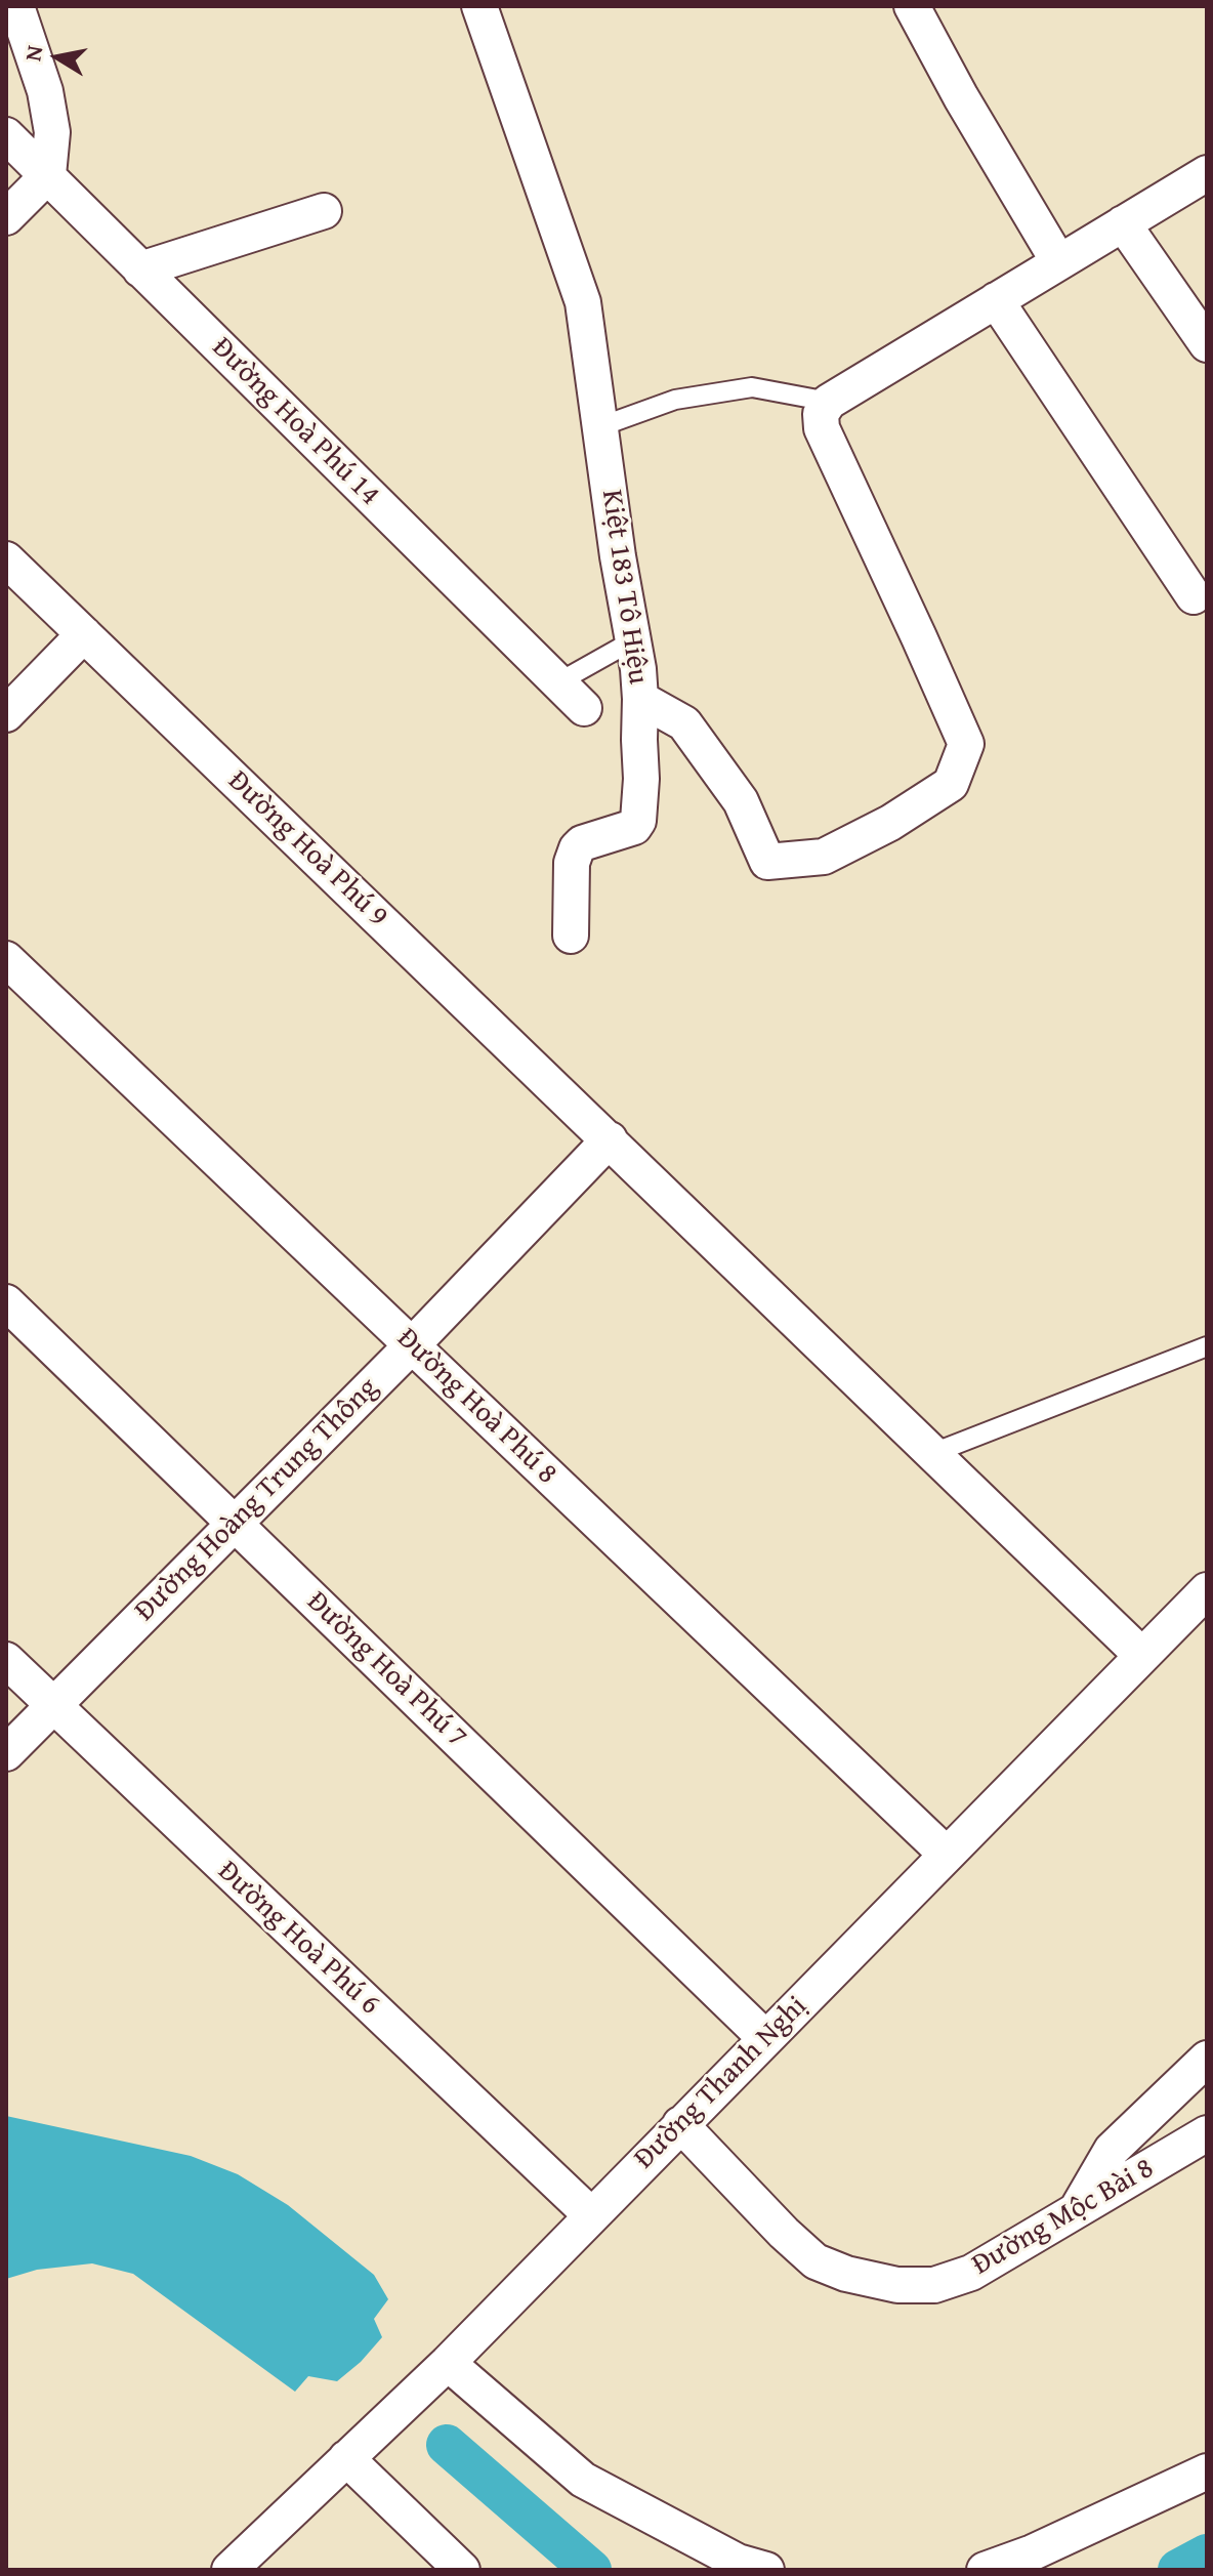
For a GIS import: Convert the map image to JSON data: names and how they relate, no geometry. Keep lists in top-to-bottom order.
{
  "streets": {
    "street": [
      "Đường Hoà Phú 14",
      "Kiệt 183 Tô Hiệu",
      "Đường Hoà Phú 9",
      "Đường Hoà Phú 8",
      "Đường Hoàng Trung Thông",
      "Đường Hoà Phú 7",
      "Đường Hoà Phú 6",
      "Đường Thanh Nghị",
      "Đường Mộc Bài 8"
    ]
  },
  "crossings": [
    ["Đường Hoà Phú 9", "Đường Hoàng Trung Thông"],
    ["Đường Hoà Phú 9", "Đường Thanh Nghị"],
    ["Đường Hoà Phú 8", "Đường Hoàng Trung Thông"],
    ["Đường Hoà Phú 8", "Đường Thanh Nghị"],
    ["Đường Hoàng Trung Thông", "Đường Hoà Phú 7"],
    ["Đường Hoàng Trung Thông", "Đường Hoà Phú 6"],
    ["Đường Hoà Phú 7", "Đường Thanh Nghị"],
    ["Đường Hoà Phú 6", "Đường Thanh Nghị"],
    ["Đường Thanh Nghị", "Đường Mộc Bài 8"]
  ],
  "north": "left"
}
